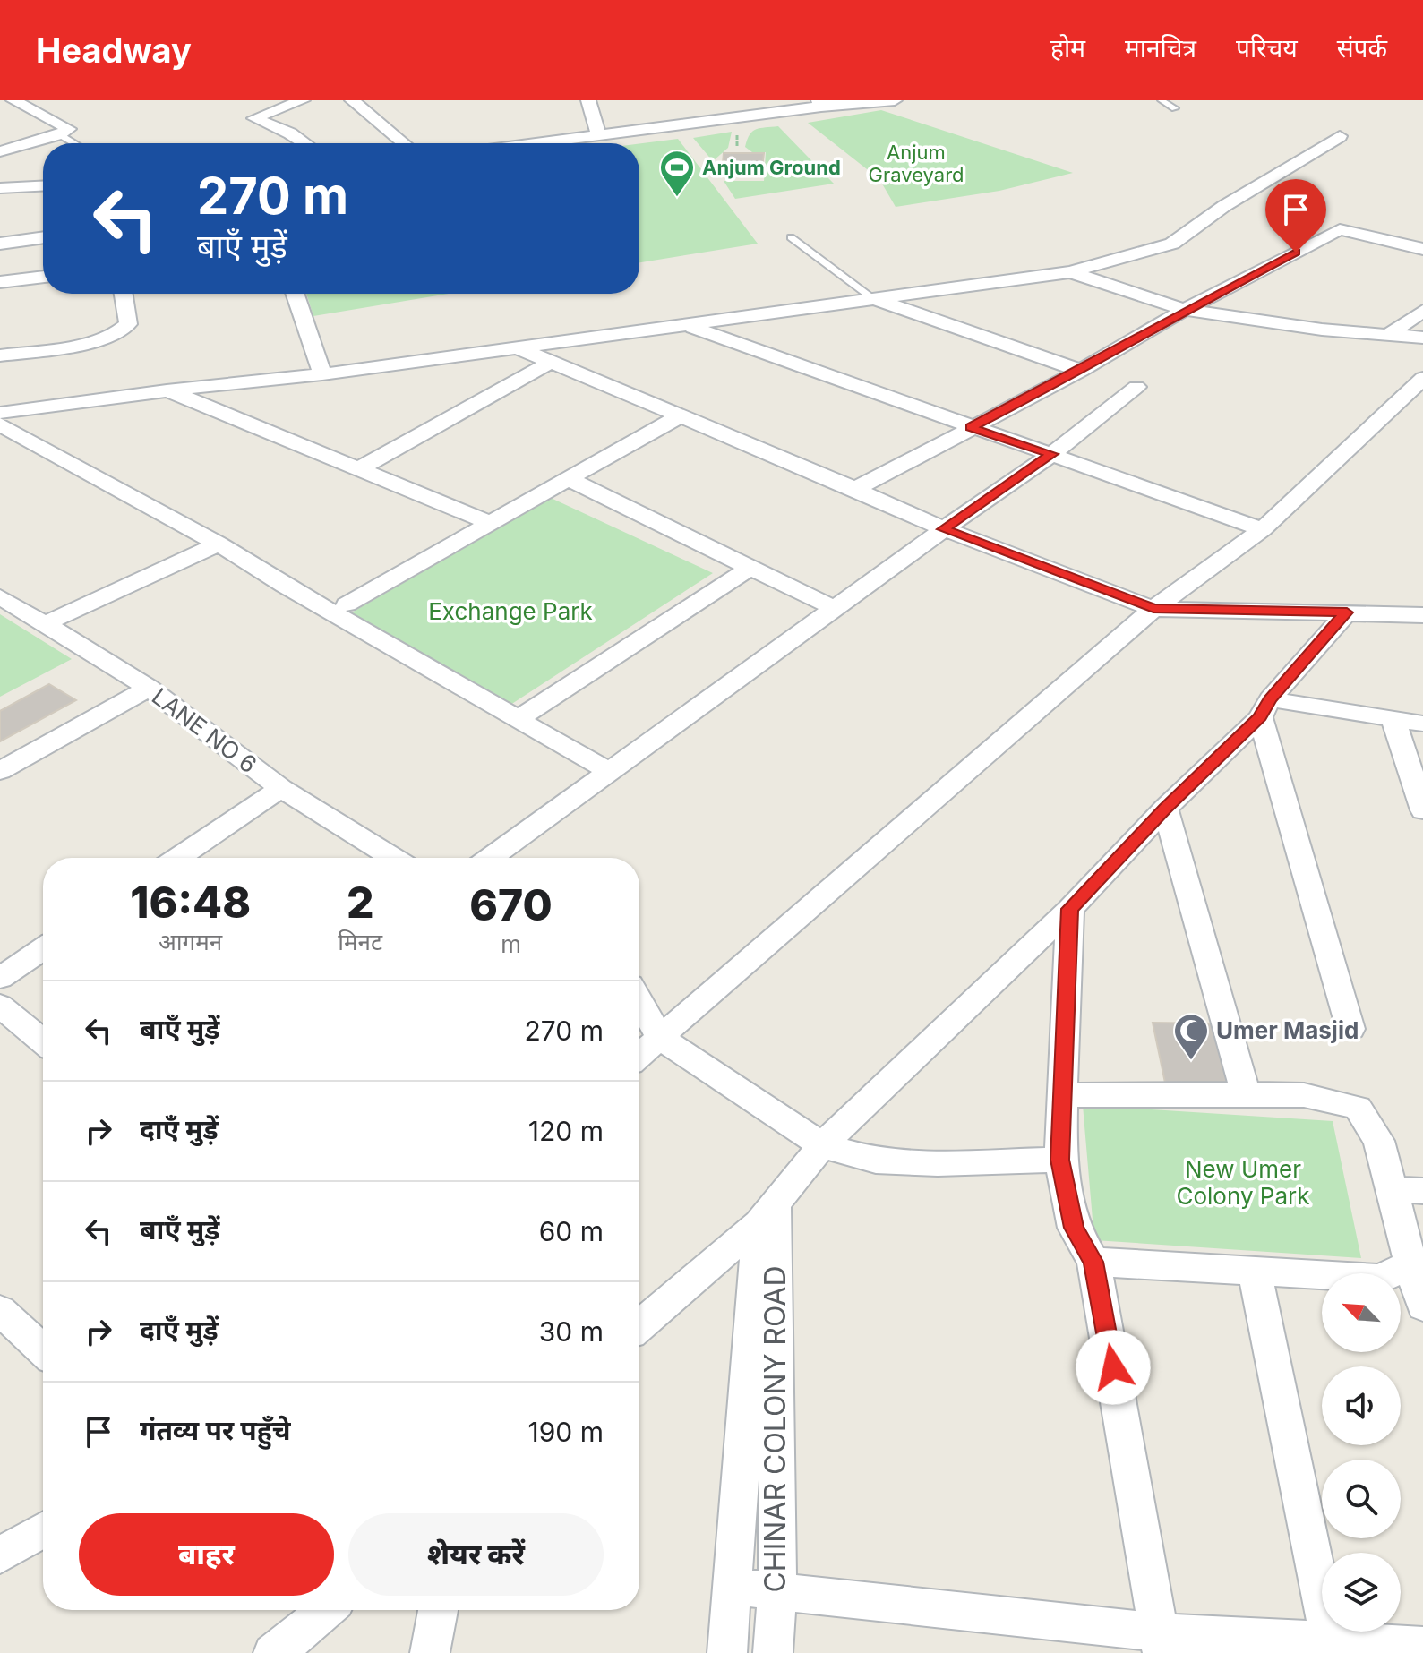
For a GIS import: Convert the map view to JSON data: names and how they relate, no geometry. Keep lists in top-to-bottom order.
{
  "streets": {
    "street": ["LANE NO 6", "CHINAR COLONY ROAD"]
  },
  "parks": ["Anjum Graveyard", "Exchange Park", "New Umer Colony Park"],
  "places": {
    "sports": ["Anjum Ground"],
    "mosque": ["Umer Masjid"]
  },
  "north": "top left",
  "page": {
    "header": "Headway",
    "nav": [
      "होम",
      "मानचित्र",
      "परिचय",
      "संपर्क"
    ],
    "turn": ["270 m", "बाएँ मुड़ें"],
    "eta": [
      "16:48",
      "आगमन",
      "2",
      "मिनट",
      "670",
      "m"
    ],
    "list": [
      {
        "name": "बाएँ मुड़ें",
        "value": "270 m"
      },
      {
        "name": "दाएँ मुड़ें",
        "value": "120 m"
      },
      {
        "name": "बाएँ मुड़ें",
        "value": "60 m"
      },
      {
        "name": "दाएँ मुड़ें",
        "value": "30 m"
      },
      {
        "name": "गंतव्य पर पहुँचे",
        "value": "190 m"
      }
    ],
    "buttons": ["बाहर", "शेयर करें"]
  }
}
